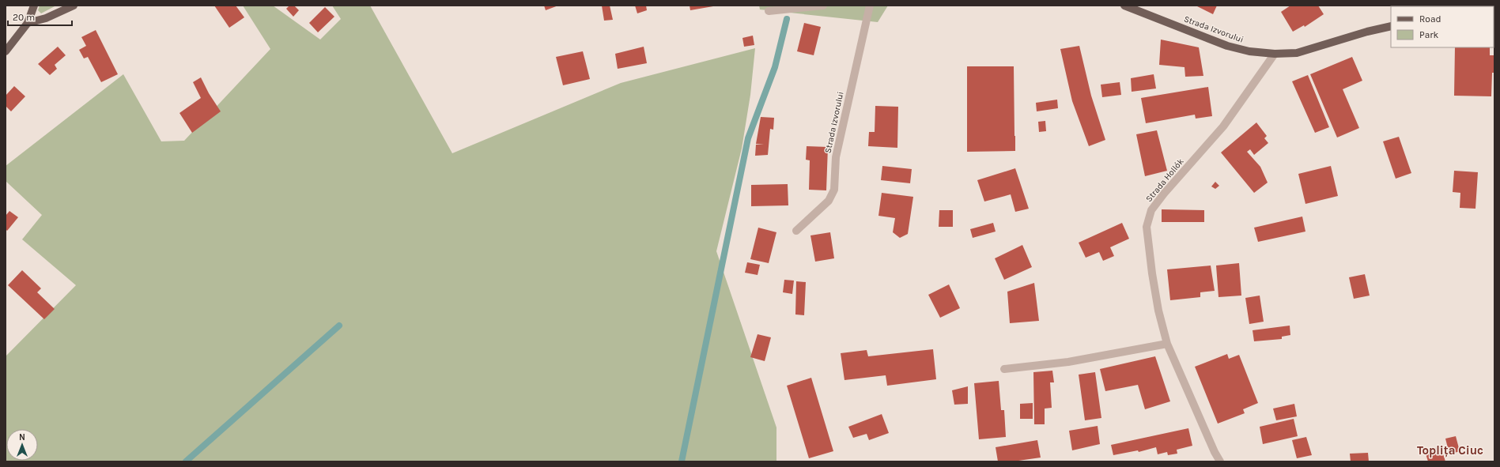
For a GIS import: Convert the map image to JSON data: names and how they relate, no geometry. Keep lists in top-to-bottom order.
{
  "streets": {
    "main road": ["Strada Izvorului"],
    "street": ["Strada Hollók"]
  },
  "crossings": [
    ["Strada Izvorului", "Strada Hollók"]
  ],
  "districts": ["Toplița Ciuc"],
  "legend": ["Road", "Park"],
  "scale_bar": "20 m",
  "north": "top"
}
